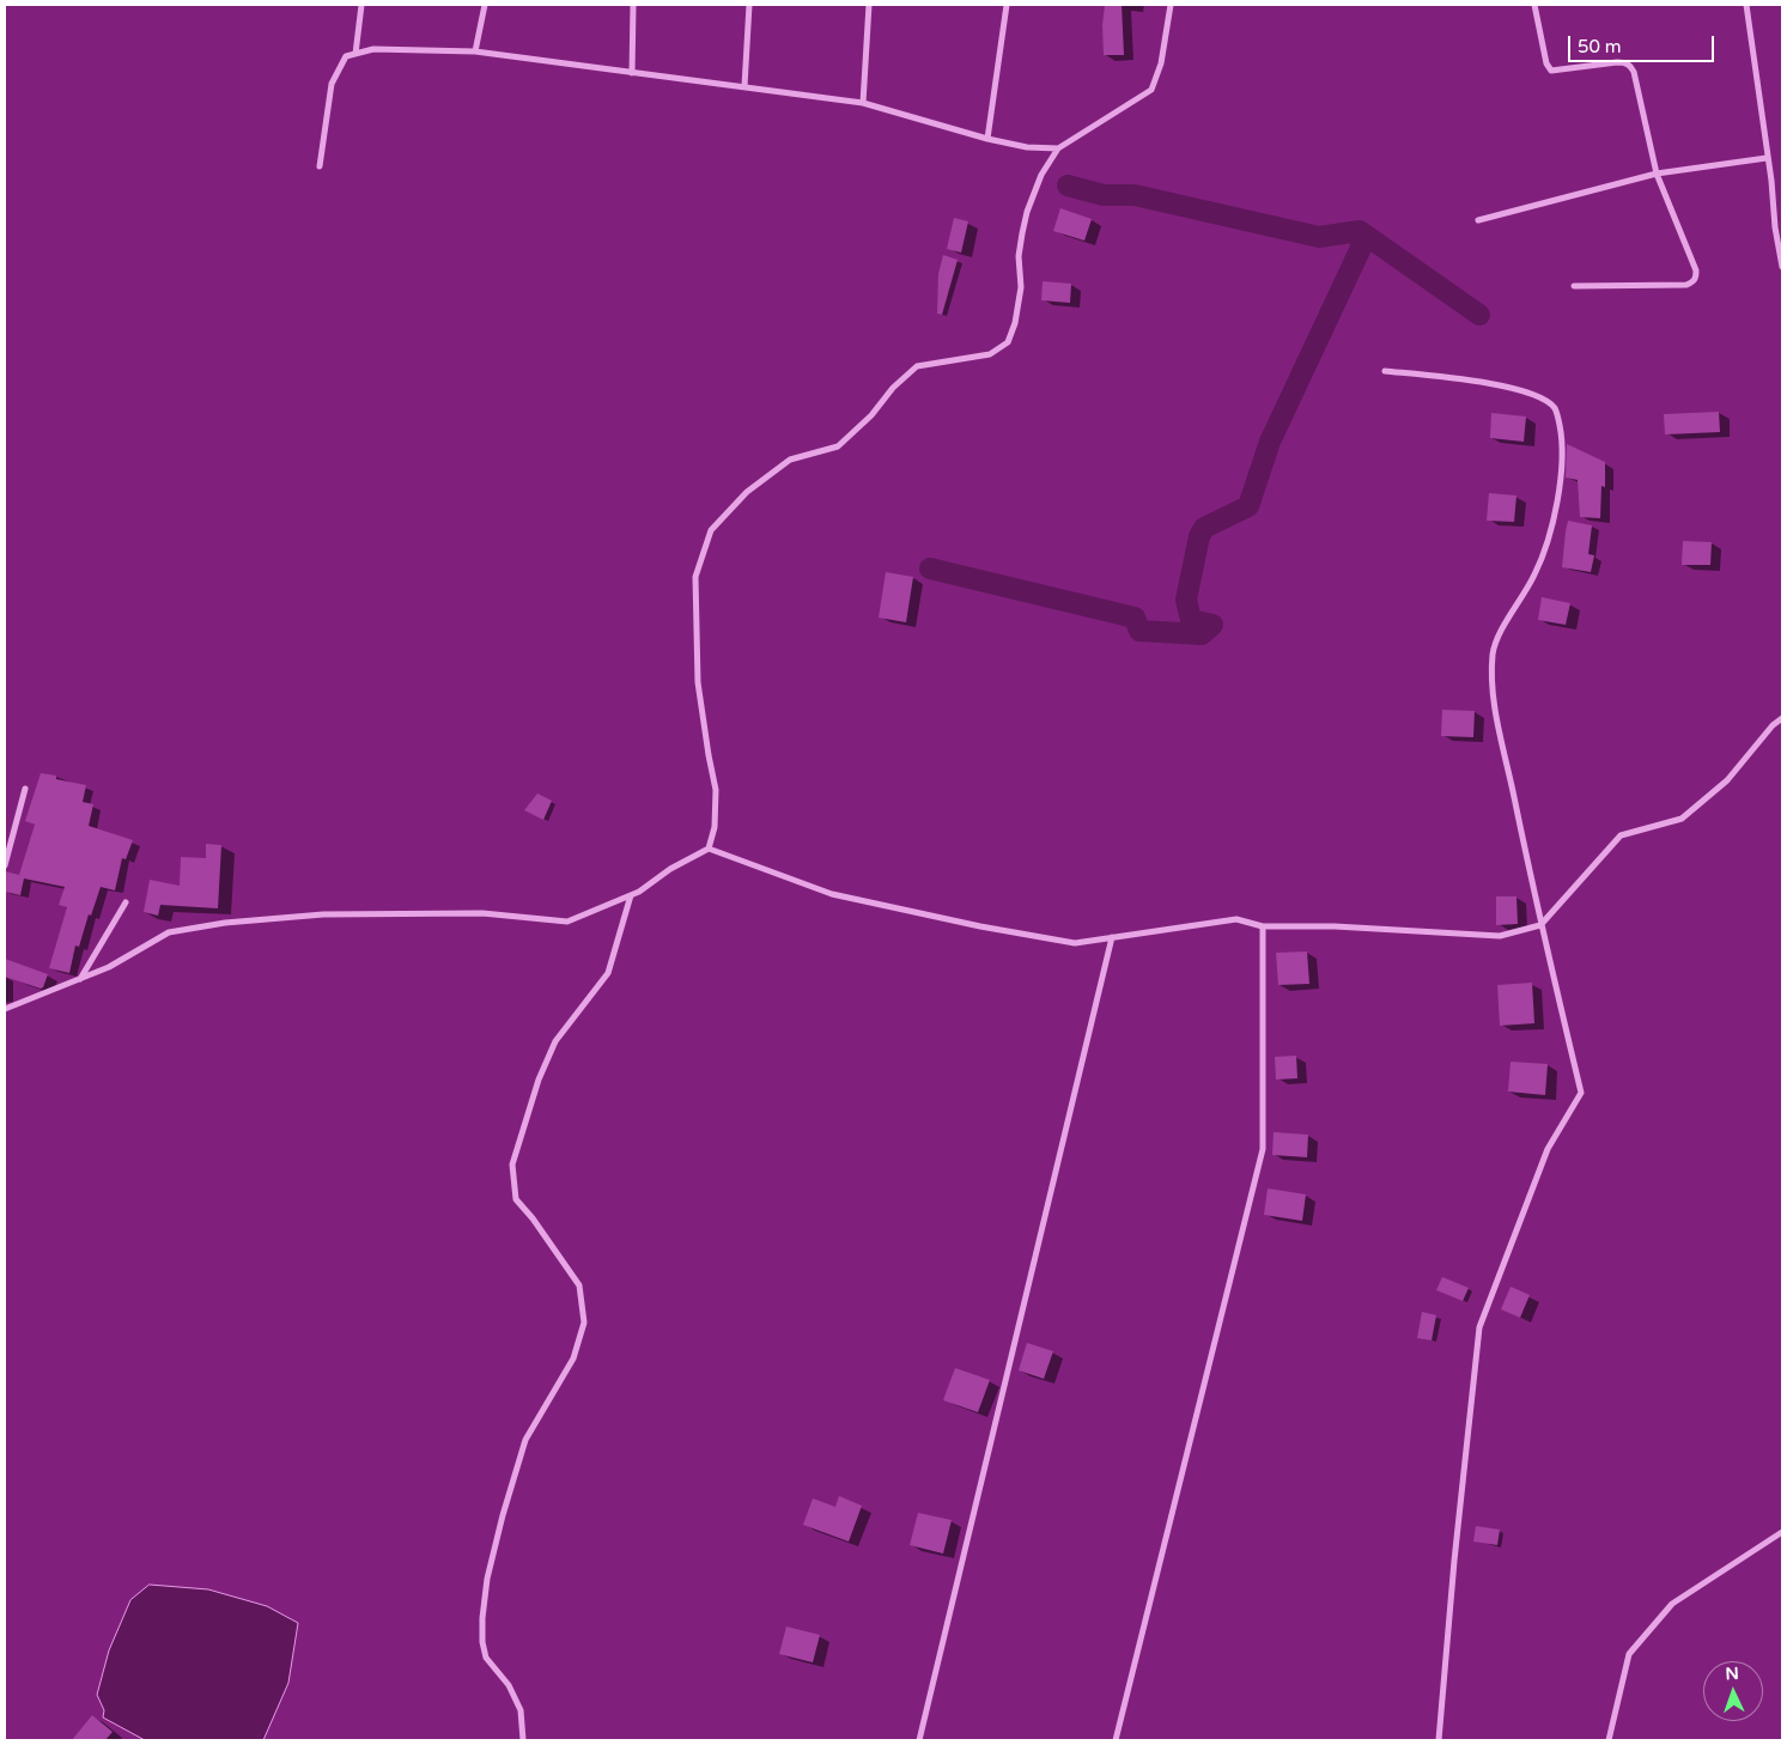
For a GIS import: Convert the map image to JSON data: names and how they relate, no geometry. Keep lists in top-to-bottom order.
{
  "scale_bar": "50 m",
  "north": "top"
}
